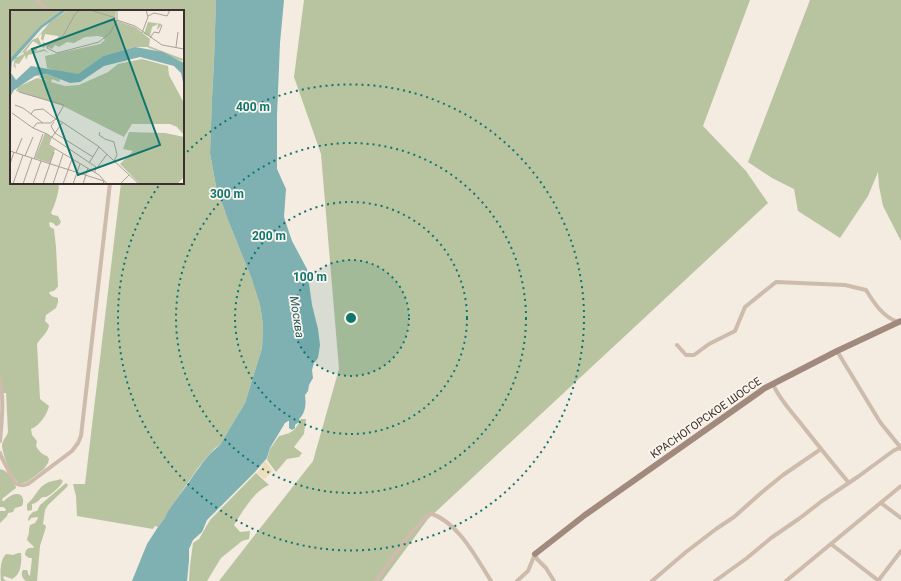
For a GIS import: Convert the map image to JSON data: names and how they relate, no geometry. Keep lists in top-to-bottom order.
{
  "streets": {
    "street": ["КРАСНОГОРСКОЕ ШОССЕ"]
  },
  "water": ["Москва"],
  "rings": [
    "400 m",
    "300 m",
    "200 m",
    "100 m"
  ]
}
